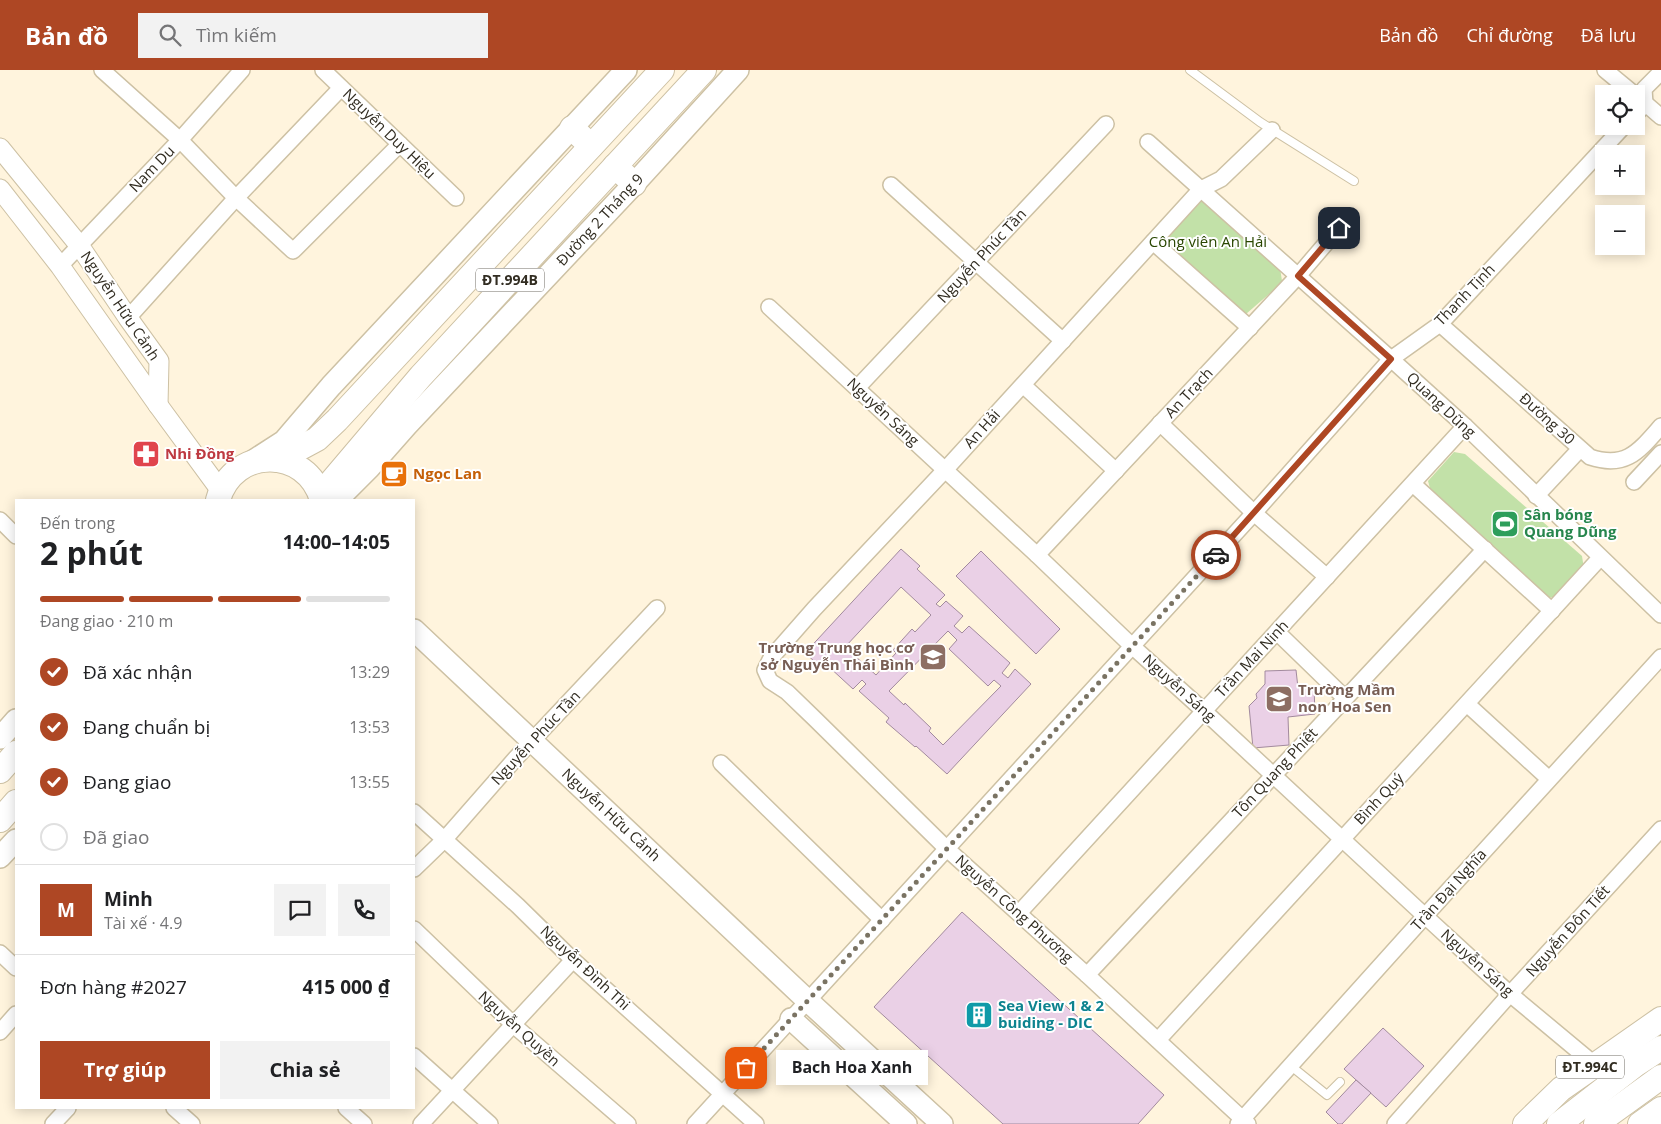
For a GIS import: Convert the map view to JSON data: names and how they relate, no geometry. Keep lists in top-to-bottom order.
{
  "streets": {
    "main road": [
      "Đường 2 Tháng 9",
      "ĐT.994B",
      "Nguyễn Hữu Cảnh",
      "ĐT.994C"
    ],
    "street": [
      "Nguyễn Duy Hiệu",
      "Nam Du",
      "Nguyễn Phúc Tần",
      "Thanh Tịnh",
      "An Trạch",
      "Quang Dũng",
      "Nguyễn Sáng",
      "Đường 30",
      "An Hải",
      "Trần Mai Ninh",
      "Tôn Quang Phiệt",
      "Bình Quý",
      "Trần Đại Nghĩa",
      "Nguyễn Công Phương",
      "Nguyễn Đôn Tiết",
      "Nguyễn Đình Thi",
      "Nguyễn Quyền"
    ]
  },
  "crossings": [
    ["Nam Du", "Nguyễn Hữu Cảnh"],
    ["Đường 2 Tháng 9", "ĐT.994B"],
    ["Nguyễn Phúc Tần", "Nguyễn Hữu Cảnh"],
    ["Nguyễn Phúc Tần", "Nguyễn Sáng"],
    ["Nguyễn Phúc Tần", "Nguyễn Đình Thi"],
    ["Thanh Tịnh", "Nguyễn Hữu Cảnh"],
    ["Thanh Tịnh", "Quang Dũng"],
    ["Thanh Tịnh", "Nguyễn Sáng"],
    ["Thanh Tịnh", "Đường 30"],
    ["Thanh Tịnh", "Nguyễn Công Phương"],
    ["Thanh Tịnh", "Nguyễn Đình Thi"],
    ["An Trạch", "Quang Dũng"],
    ["An Trạch", "Nguyễn Sáng"],
    ["Quang Dũng", "An Hải"],
    ["Quang Dũng", "Trần Mai Ninh"],
    ["Quang Dũng", "Bình Quý"],
    ["Nguyễn Sáng", "An Hải"],
    ["Nguyễn Sáng", "Trần Mai Ninh"],
    ["Nguyễn Sáng", "Tôn Quang Phiệt"],
    ["Nguyễn Sáng", "Bình Quý"],
    ["Nguyễn Sáng", "Trần Đại Nghĩa"],
    ["Nguyễn Sáng", "Nguyễn Đôn Tiết"],
    ["Nguyễn Sáng", "ĐT.994C"],
    ["An Hải", "Nguyễn Công Phương"],
    ["Trần Mai Ninh", "Nguyễn Công Phương"],
    ["Tôn Quang Phiệt", "Nguyễn Công Phương"],
    ["Bình Quý", "Nguyễn Công Phương"],
    ["Trần Đại Nghĩa", "Nguyễn Công Phương"]
  ],
  "parks": ["Công viên An Hải"],
  "places": {
    "pharmacy": ["Nhi Đồng"],
    "cafe": ["Ngọc Lan"],
    "sports": ["Sân bóng Quang Dũng"],
    "school or university": ["Trường Trung học cơ sở Nguyễn Thái Bình", "Trường Mầm non Hoa Sen"],
    "building": ["Sea View 1 & 2 buiding - DIC"],
    "other": ["Bach Hoa Xanh"]
  },
  "page": {
    "header": "Bản đồ",
    "search": "Tìm kiếm",
    "nav": ["Bản đồ", "Chỉ đường", "Đã lưu"],
    "map_buttons": ["+", "−"],
    "heading": ["2 phút", "Đến trong", "14:00–14:05"],
    "panel": [
      "Minh",
      "Tài xế · 4.9",
      "Đơn hàng #2027",
      "415 000 ₫"
    ],
    "bar": "Đang giao · 210 m",
    "list": [
      ["Đã xác nhận", "13:29"],
      ["Đang chuẩn bị", "13:53"],
      ["Đang giao", "13:55"],
      "Đã giao"
    ],
    "round": "M",
    "buttons": ["Trợ giúp", "Chia sẻ"],
    "bubble": "Bach Hoa Xanh"
  }
}
